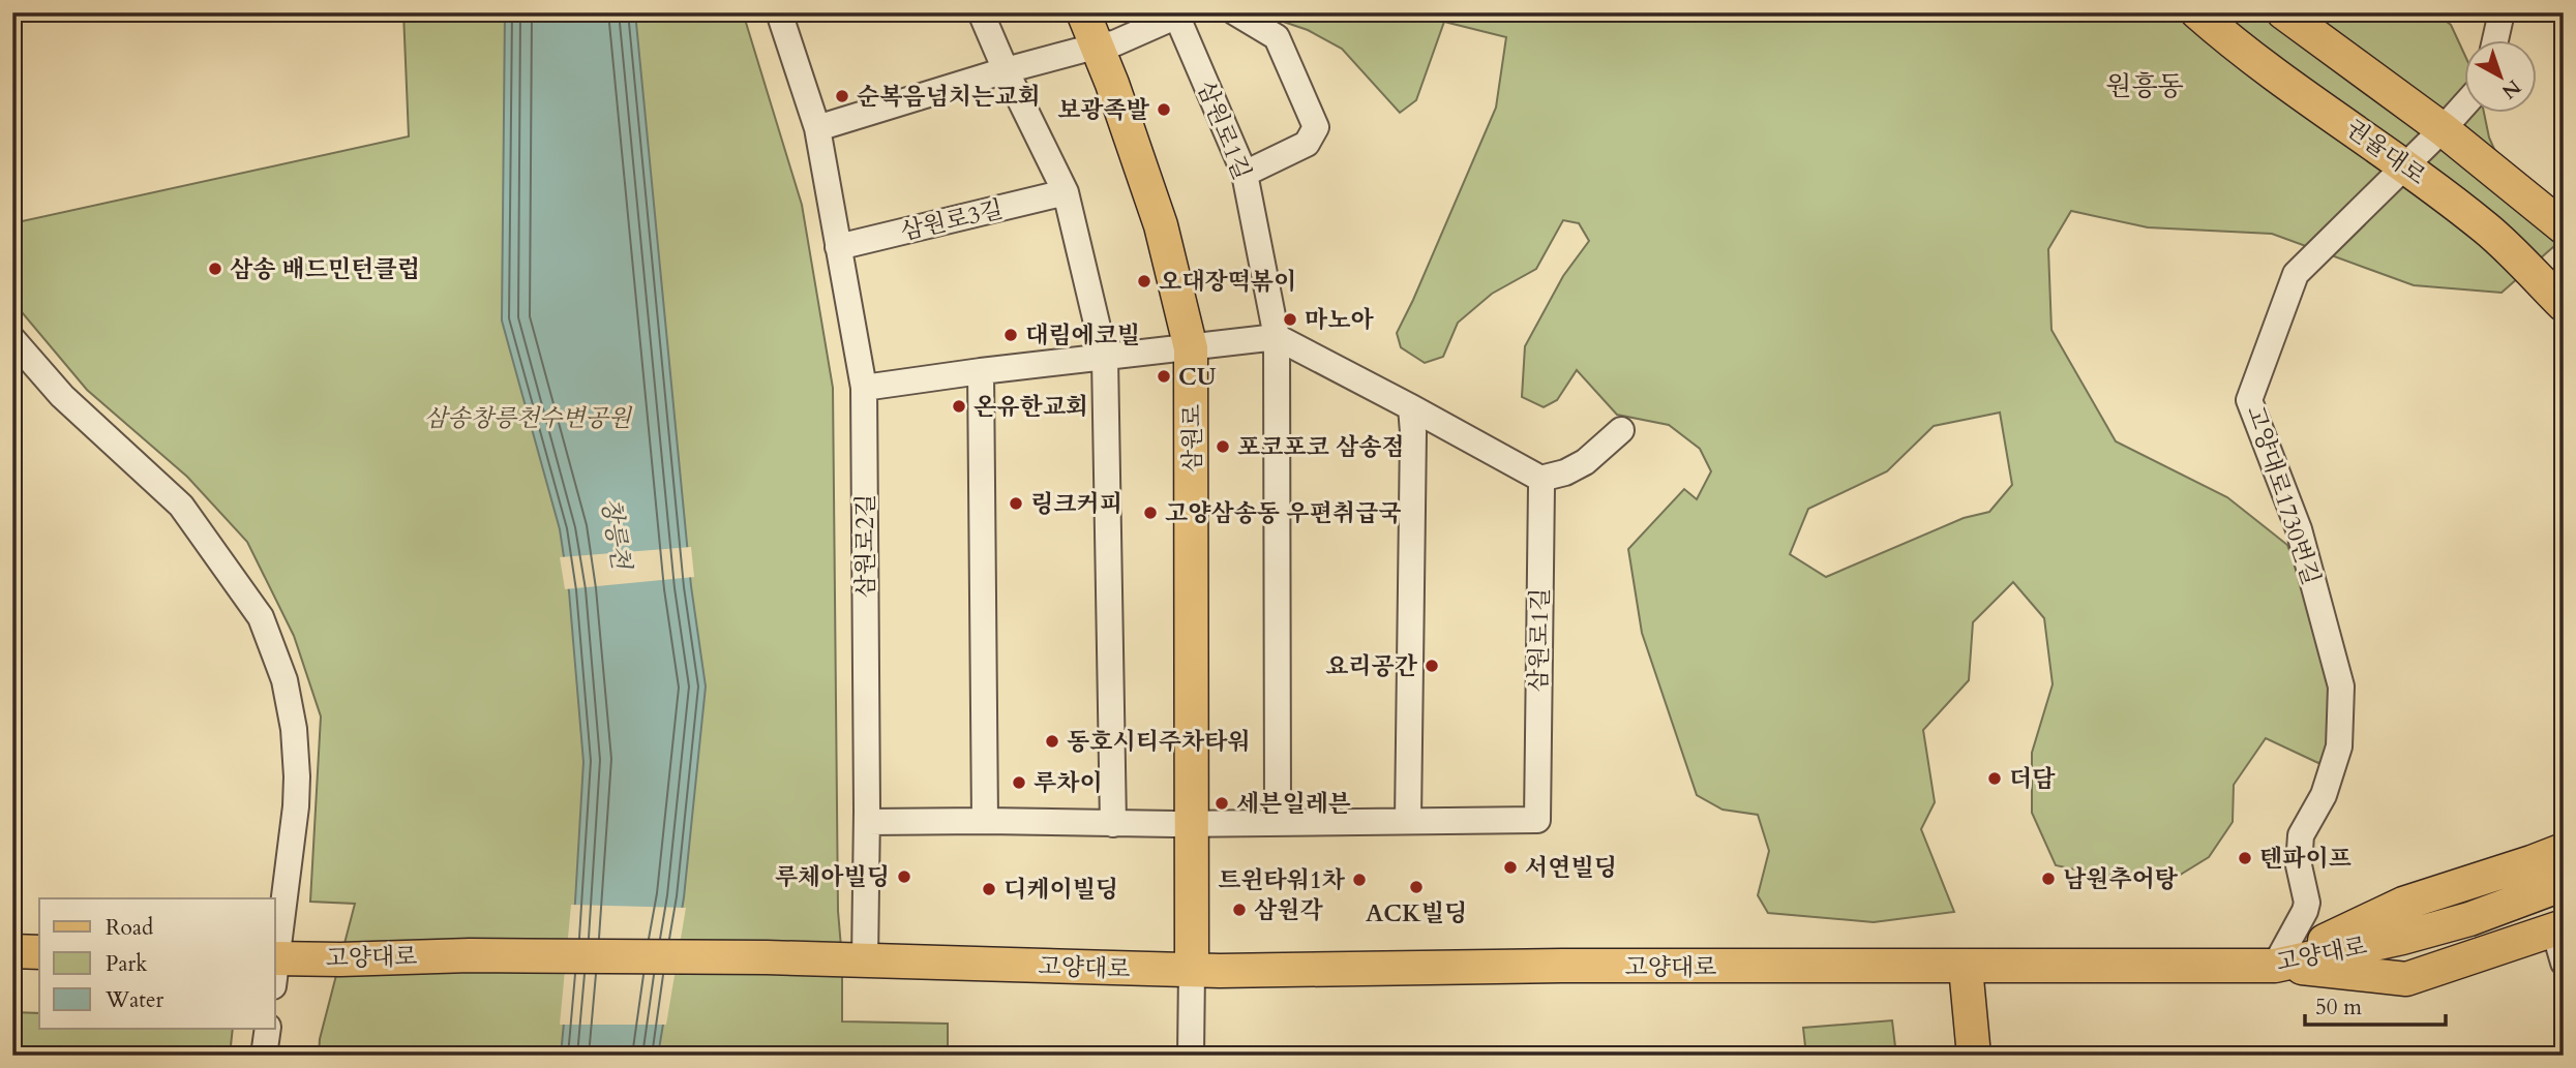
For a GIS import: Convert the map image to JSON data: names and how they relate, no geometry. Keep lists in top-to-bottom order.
{
  "streets": {
    "main road": ["권율대로", "삼원로", "고양대로"],
    "street": [
      "삼원로1길",
      "삼원로3길",
      "고양대로1730번길",
      "삼원로2길"
    ]
  },
  "crossings": [
    ["삼원로1길", "삼원로"],
    ["권율대로", "고양대로1730번길"],
    ["삼원로", "고양대로"],
    ["고양대로1730번길", "고양대로"],
    ["삼원로2길", "고양대로"]
  ],
  "districts": ["원흥동"],
  "water": ["창릉천"],
  "parks": ["삼송창릉천수변공원"],
  "places": [
    "순복음넘치는교회",
    "보광족발",
    "삼송 배드민턴클럽",
    "오대장떡볶이",
    "마노아",
    "대림에코빌",
    "CU",
    "온유한교회",
    "포코포코 삼송점",
    "링크커피",
    "고양삼송동 우편취급국",
    "요리공간",
    "동호시티주차타워",
    "더담",
    "루차이",
    "세븐일레븐",
    "텐파이프",
    "서연빌딩",
    "루체아빌딩",
    "남원추어탕",
    "트윈타워1차",
    "ACK빌딩",
    "디케이빌딩",
    "삼원각"
  ],
  "legend": ["Road", "Park", "Water"],
  "scale_bar": "50 m",
  "north": "bottom right"
}
